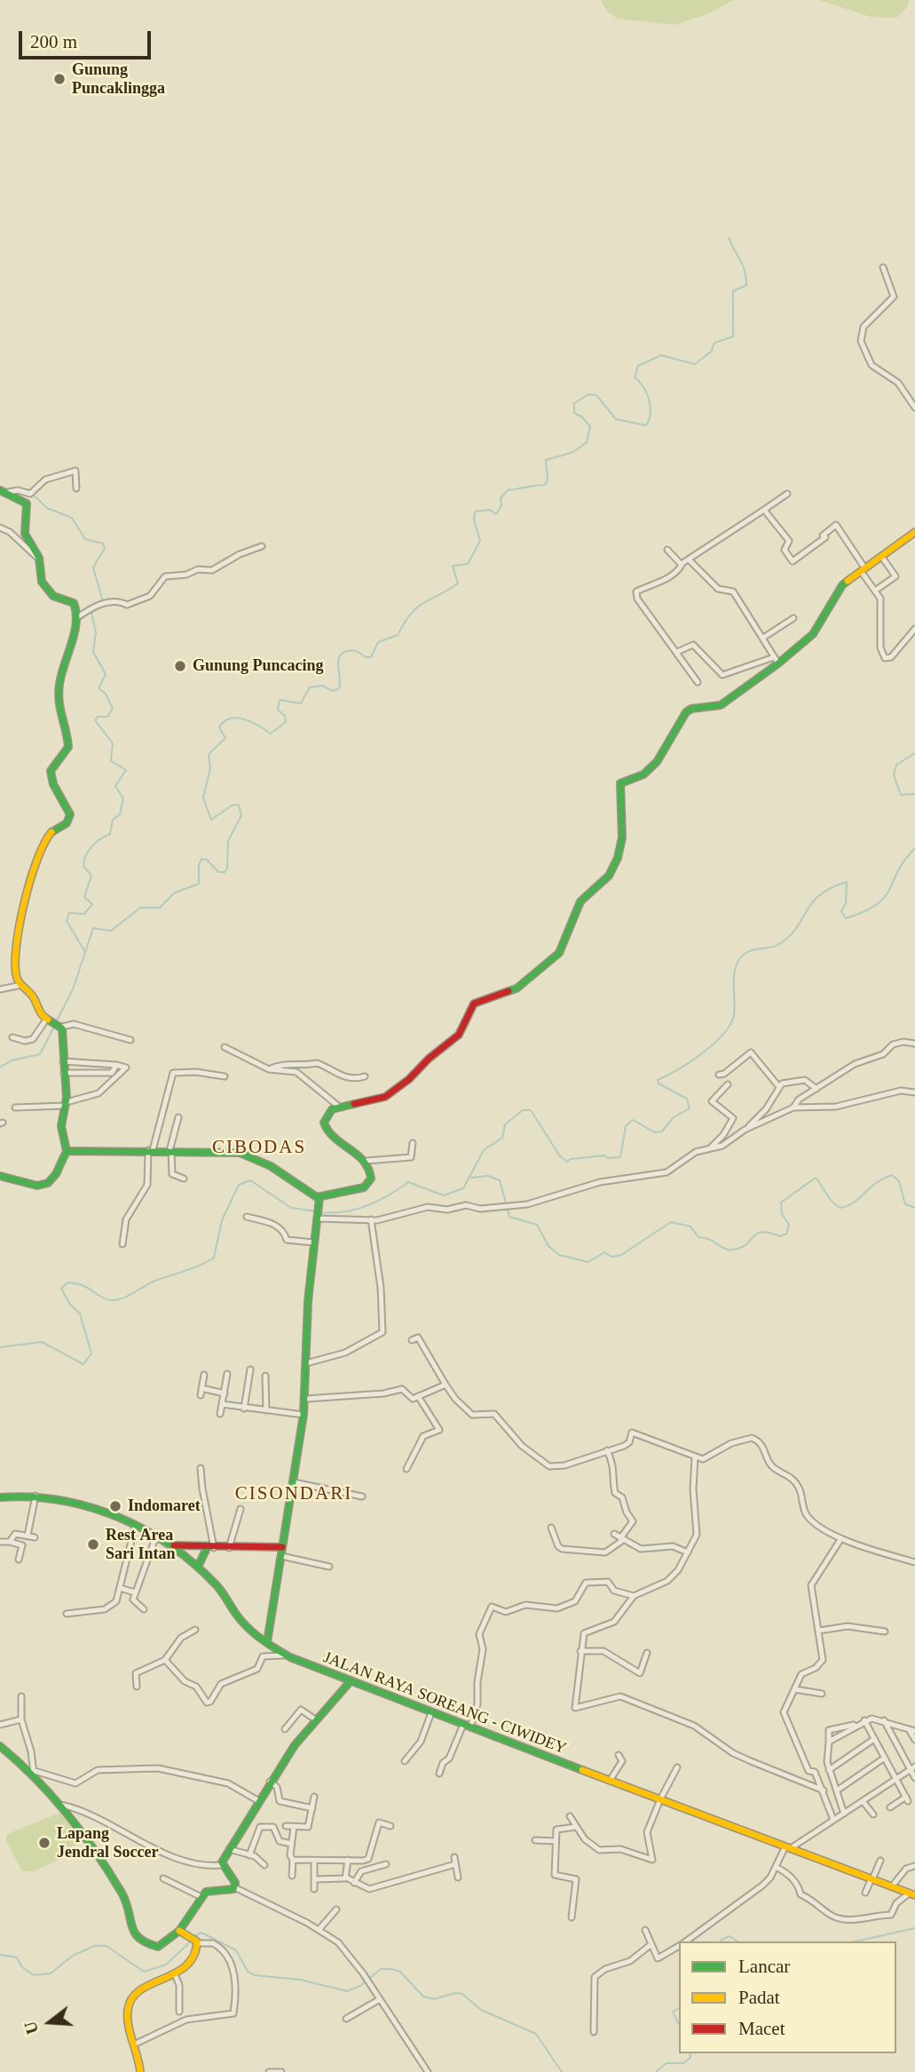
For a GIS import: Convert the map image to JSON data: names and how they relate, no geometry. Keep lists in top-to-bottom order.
{
  "streets": {
    "main road": ["JALAN RAYA SOREANG - CIWIDEY"]
  },
  "districts": ["CIBODAS", "CISONDARI"],
  "places": [
    "Gunung Puncaklingga",
    "Gunung Puncacing",
    "Indomaret",
    "Rest Area Sari Intan",
    "Lapang Jendral Soccer"
  ],
  "legend": ["Lancar", "Padat", "Macet"],
  "scale_bar": "200 m",
  "north": "left"
}
